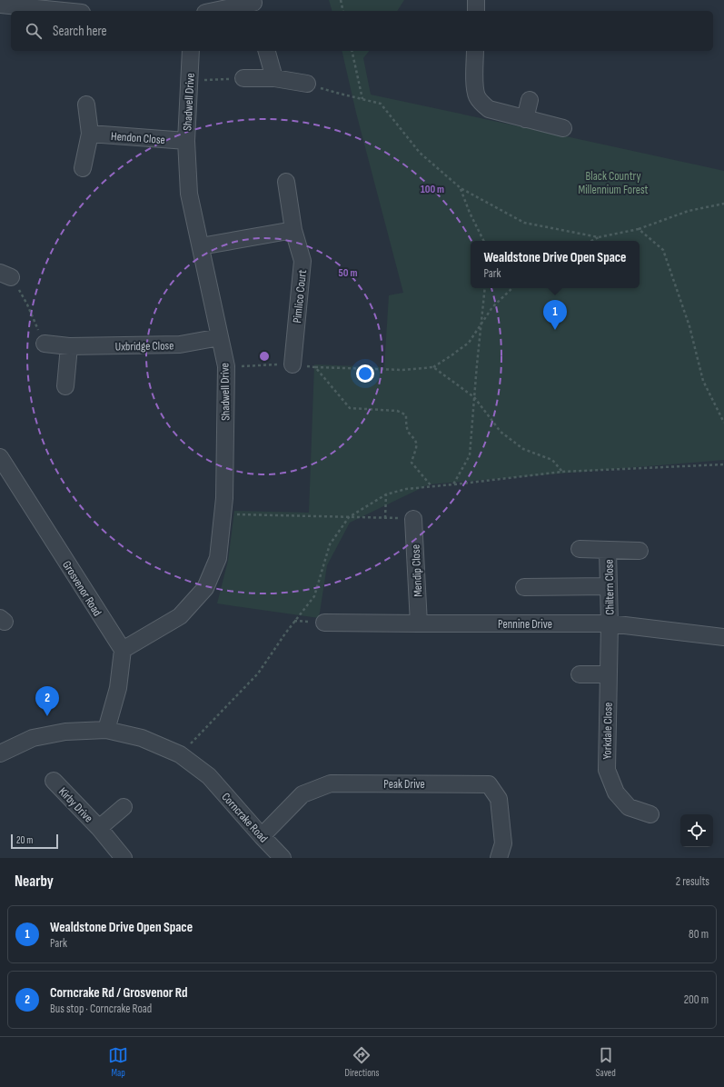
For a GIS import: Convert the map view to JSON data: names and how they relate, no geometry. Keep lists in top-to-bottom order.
{
  "streets": {
    "street": [
      "Shadwell Drive",
      "Hendon Close",
      "Pimlico Court",
      "Uxbridge Close",
      "Mendip Close",
      "Chiltern Close",
      "Grosvenor Road",
      "Pennine Drive",
      "Yorkdale Close",
      "Peak Drive",
      "Kirby Drive",
      "Corncrake Road"
    ]
  },
  "crossings": [
    ["Shadwell Drive", "Hendon Close"],
    ["Shadwell Drive", "Uxbridge Close"],
    ["Shadwell Drive", "Grosvenor Road"],
    ["Mendip Close", "Pennine Drive"],
    ["Chiltern Close", "Pennine Drive"],
    ["Chiltern Close", "Yorkdale Close"],
    ["Pennine Drive", "Yorkdale Close"],
    ["Peak Drive", "Corncrake Road"]
  ],
  "parks": ["Black Country Millennium Forest"],
  "scale_bar": "20 m",
  "page": {
    "search": "Search here",
    "popup": ["Wealdstone Drive Open Space", "Park"],
    "pins": ["1", "2"],
    "scale": "20 m",
    "heading": ["Nearby", "2 results"],
    "list": [
      {
        "mark": "1",
        "name": "Wealdstone Drive Open Space",
        "note": "Park",
        "value": "80 m"
      },
      {
        "mark": "2",
        "name": "Corncrake Rd / Grosvenor Rd",
        "note": "Bus stop · Corncrake Road",
        "value": "200 m"
      }
    ],
    "nav": ["Map", "Directions", "Saved"]
  },
  "rings": ["100 m", "50 m"]
}
